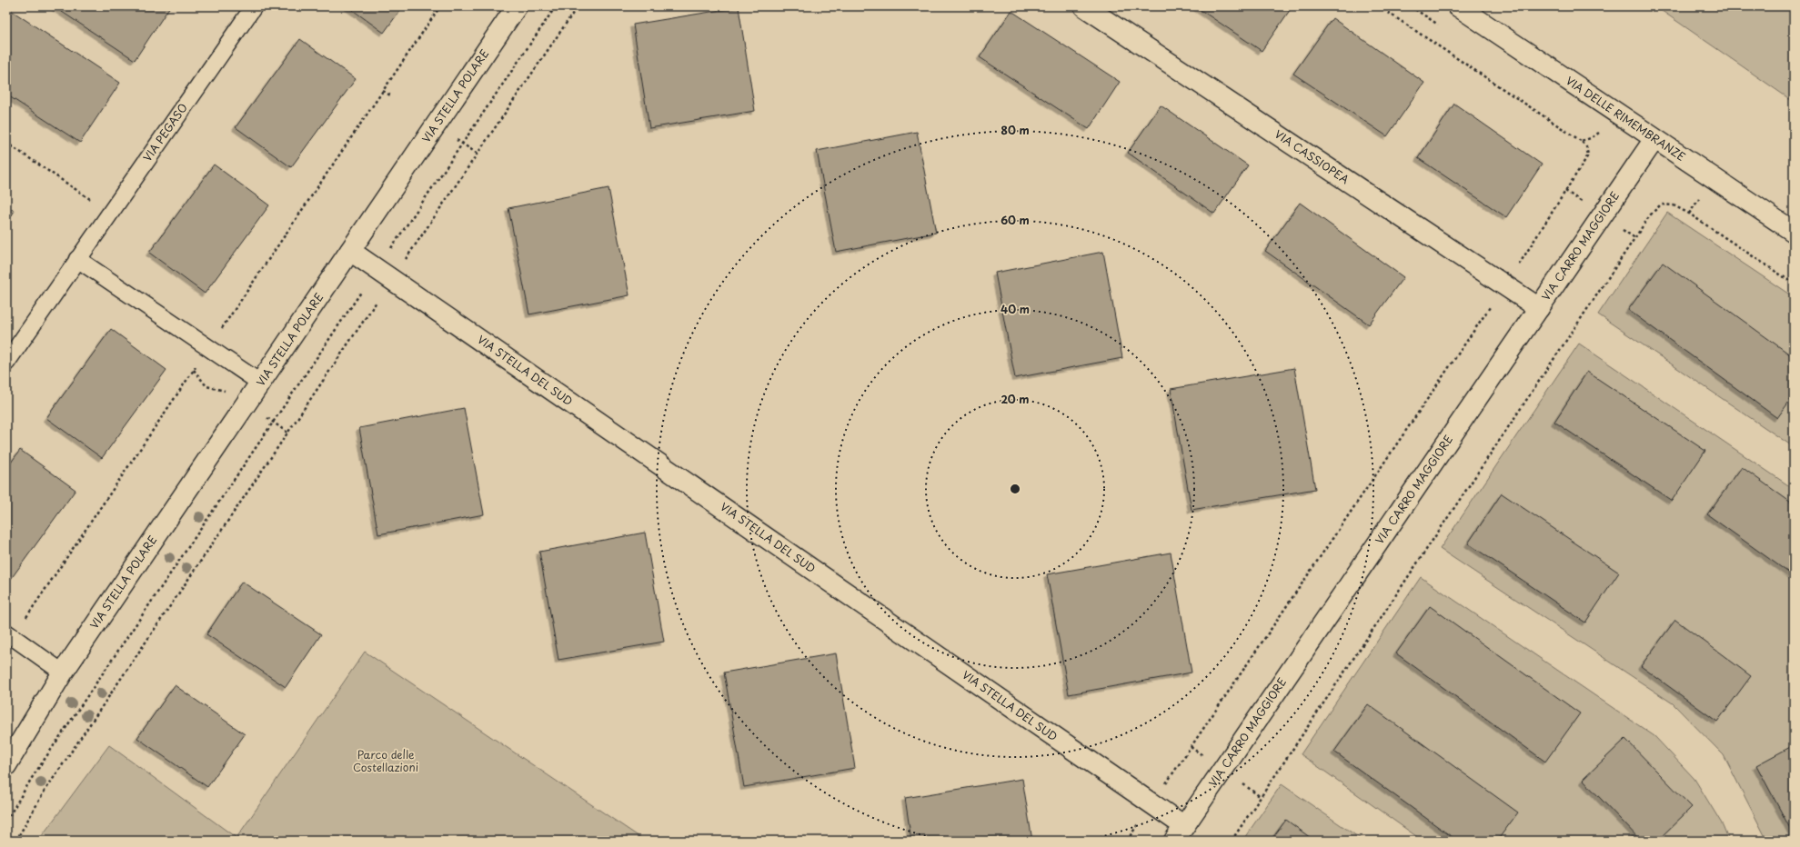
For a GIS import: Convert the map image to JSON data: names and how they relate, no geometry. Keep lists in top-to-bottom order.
{
  "streets": {
    "street": [
      "VIA STELLA POLARE",
      "VIA DELLE RIMEMBRANZE",
      "VIA CASSIOPEA",
      "VIA CARRO MAGGIORE",
      "VIA STELLA DEL SUD"
    ],
    "lane": ["VIA PEGASO"]
  },
  "crossings": [
    ["VIA STELLA POLARE", "VIA STELLA DEL SUD"],
    ["VIA DELLE RIMEMBRANZE", "VIA CARRO MAGGIORE"],
    ["VIA CASSIOPEA", "VIA CARRO MAGGIORE"],
    ["VIA CARRO MAGGIORE", "VIA STELLA DEL SUD"]
  ],
  "parks": ["Parco delle Costellazioni"],
  "rings": [
    "80 m",
    "60 m",
    "40 m",
    "20 m"
  ]
}
